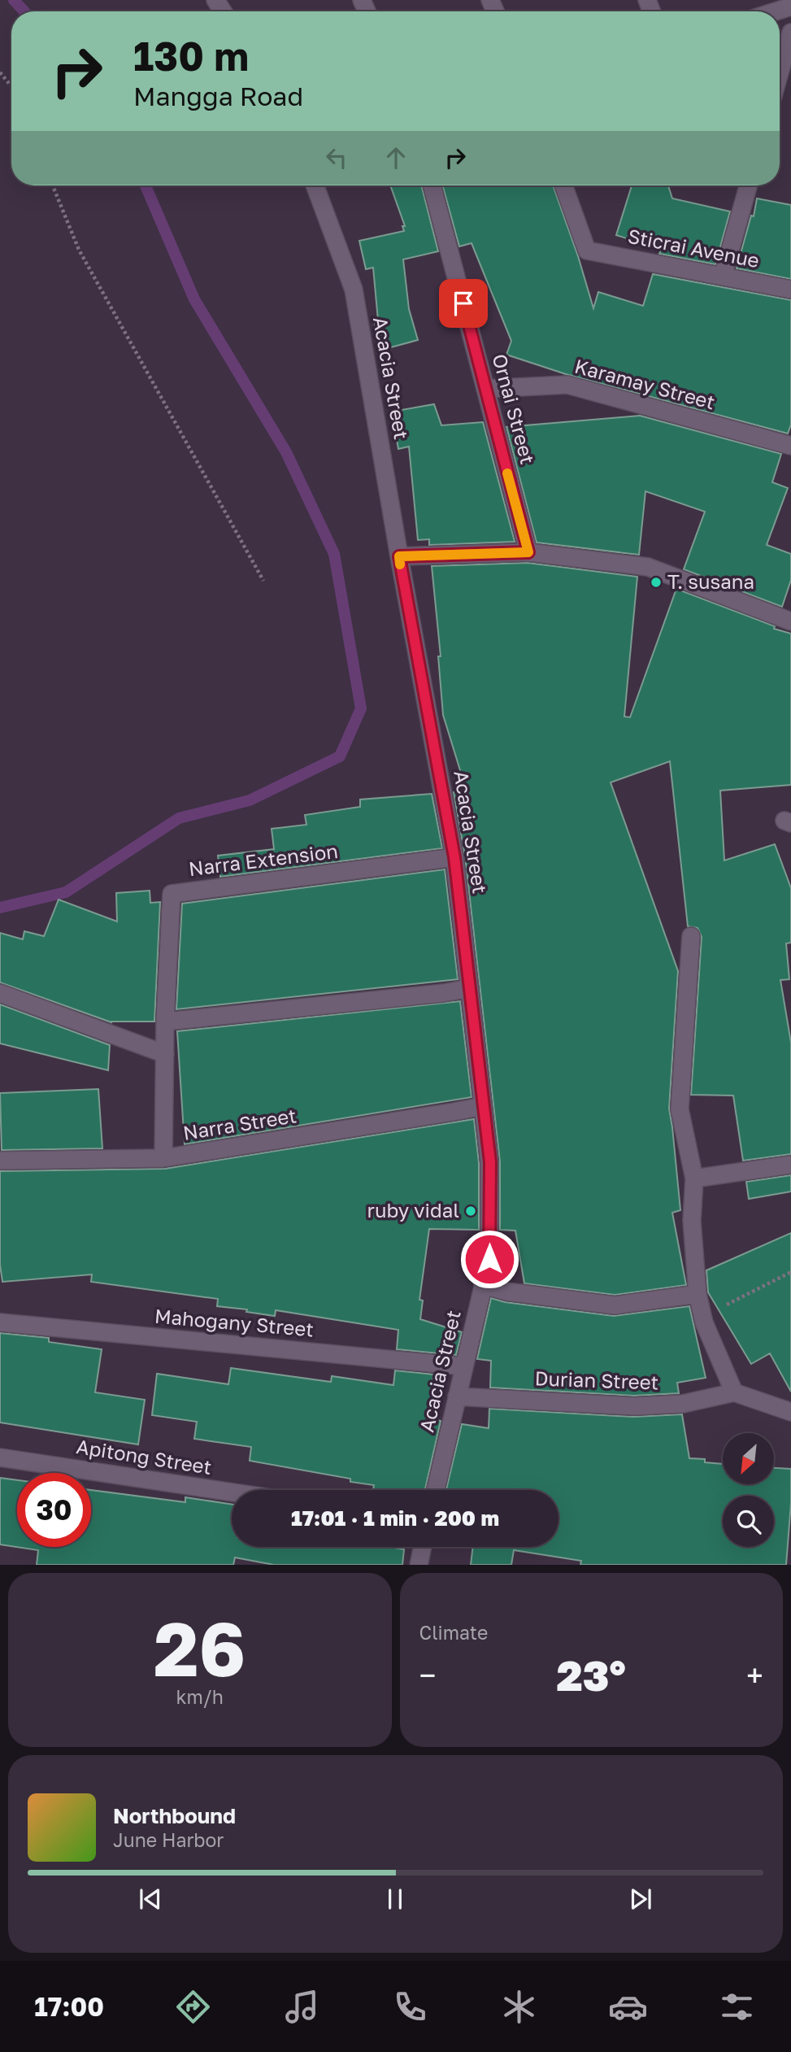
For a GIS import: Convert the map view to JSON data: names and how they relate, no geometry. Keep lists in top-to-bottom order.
{
  "streets": {
    "street": [
      "Sticrai Avenue",
      "Acacia Street",
      "Karamay Street",
      "Ornai Street",
      "Narra Extension",
      "Narra Street",
      "Mahogany Street",
      "Durian Street",
      "Apitong Street"
    ]
  },
  "crossings": [
    ["Acacia Street", "Narra Extension"],
    ["Acacia Street", "Narra Street"],
    ["Acacia Street", "Mahogany Street"],
    ["Acacia Street", "Durian Street"],
    ["Karamay Street", "Ornai Street"],
    ["Narra Extension", "Narra Street"]
  ],
  "places": ["T. susana", "ruby vidal"],
  "north": "bottom left",
  "page": {
    "turn": ["130 m", "Mangga Road"],
    "limit": "30",
    "trip": "17:01 · 1 min · 200 m",
    "tile": [
      ["26", "km/h"],
      "Climate"
    ],
    "heat": ["−", "23°", "+"],
    "song": ["Northbound", "June Harbor"],
    "tabs": "17:00"
  }
}
